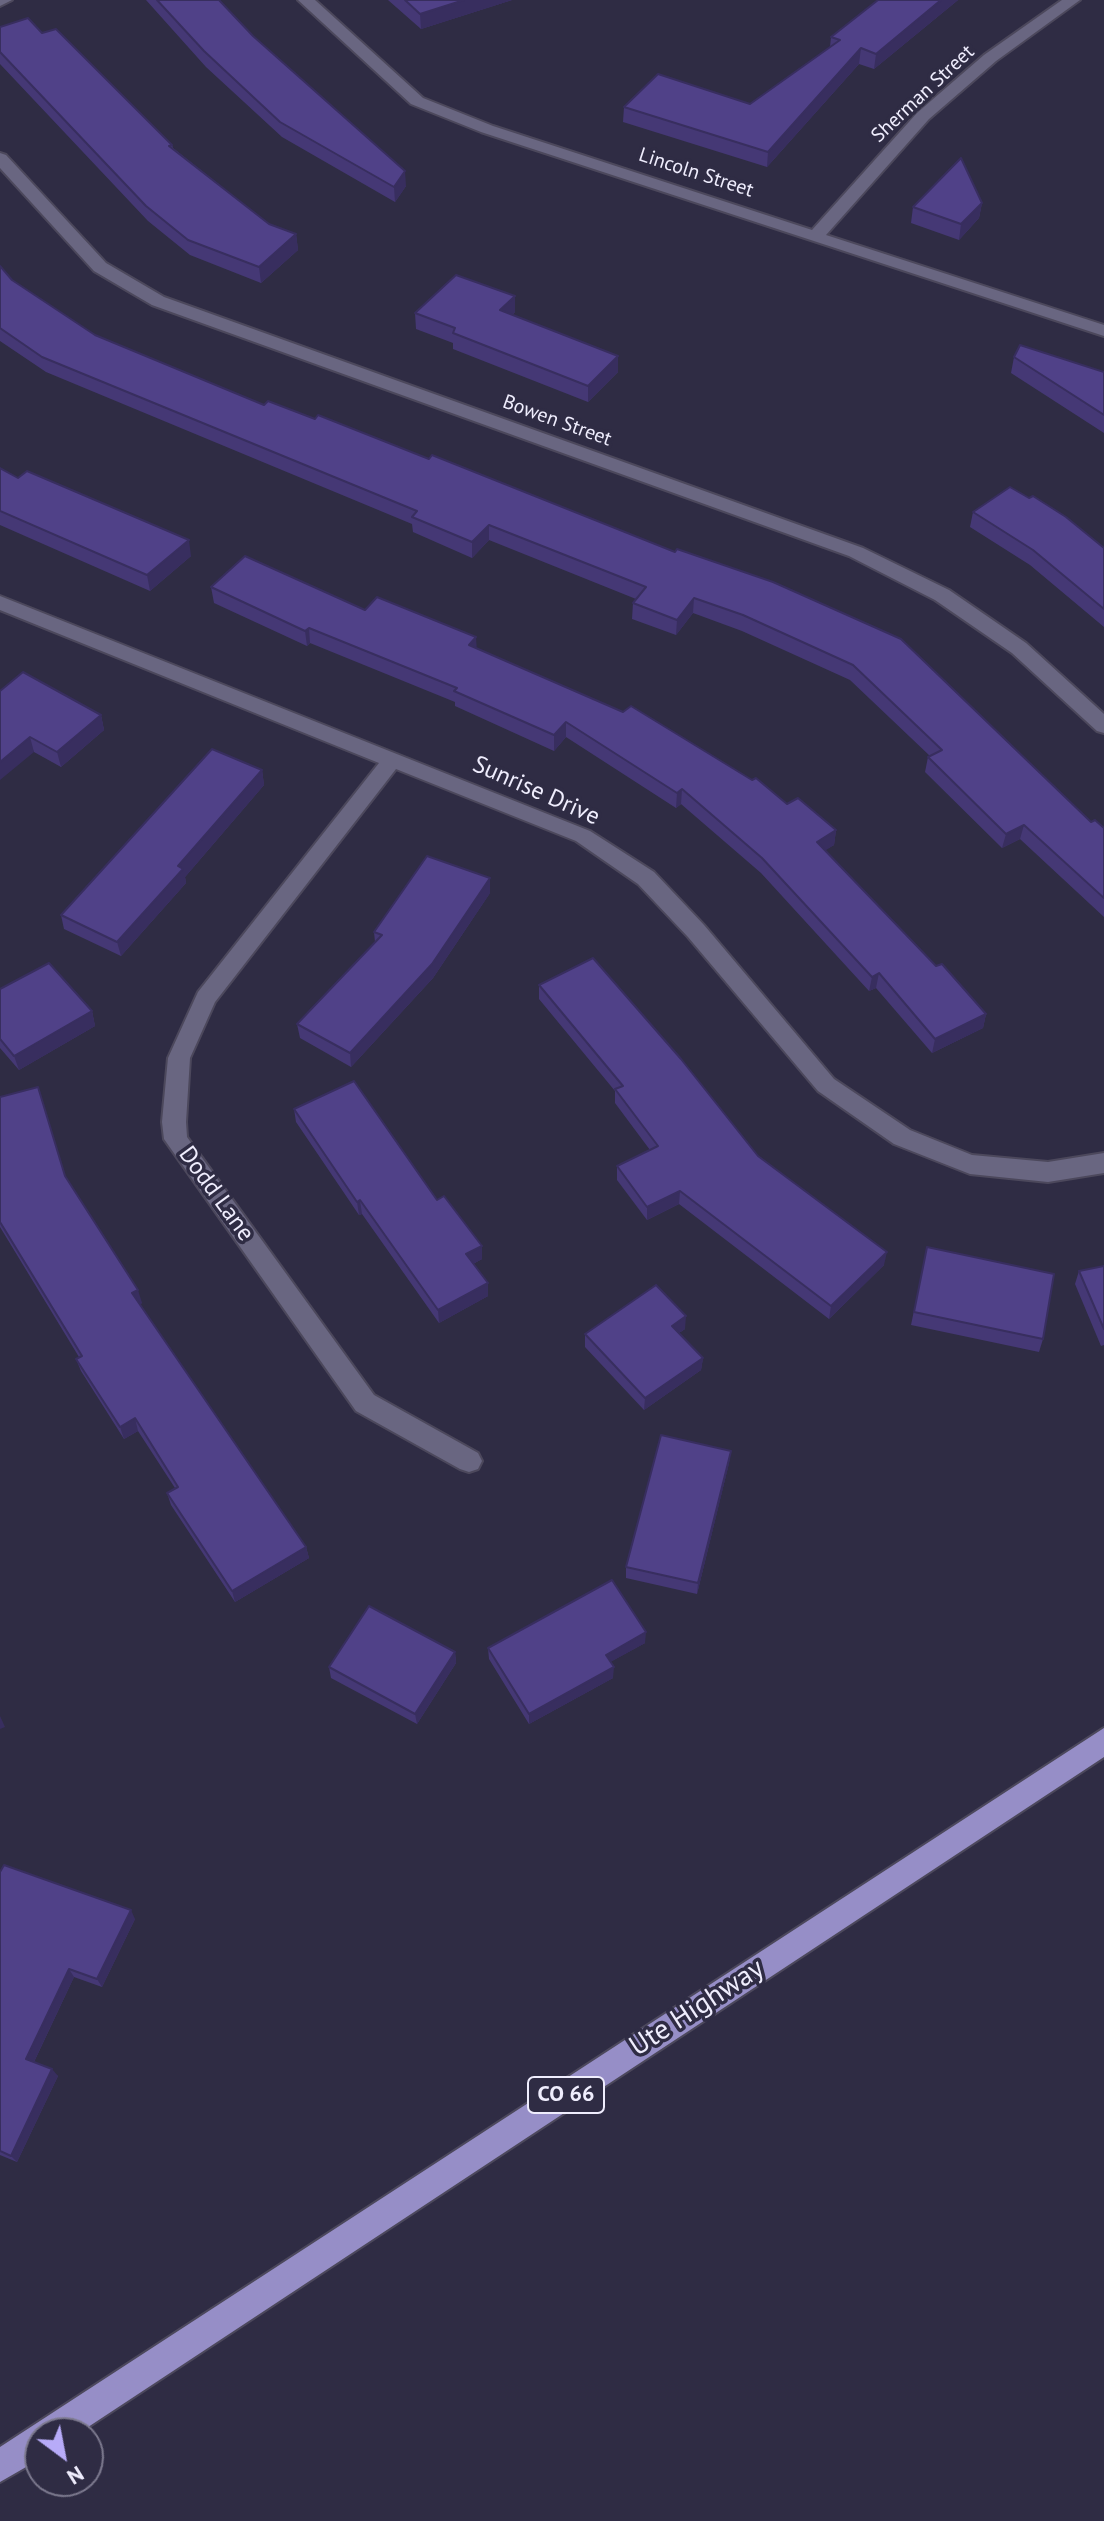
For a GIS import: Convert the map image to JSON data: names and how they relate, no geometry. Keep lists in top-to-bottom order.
{
  "streets": {
    "main road": ["Ute Highway", "CO 66"],
    "street": [
      "Sherman Street",
      "Lincoln Street",
      "Bowen Street",
      "Sunrise Drive",
      "Dodd Lane"
    ]
  },
  "crossings": [
    ["Sherman Street", "Lincoln Street"],
    ["Sunrise Drive", "Dodd Lane"]
  ],
  "north": "bottom right"
}
